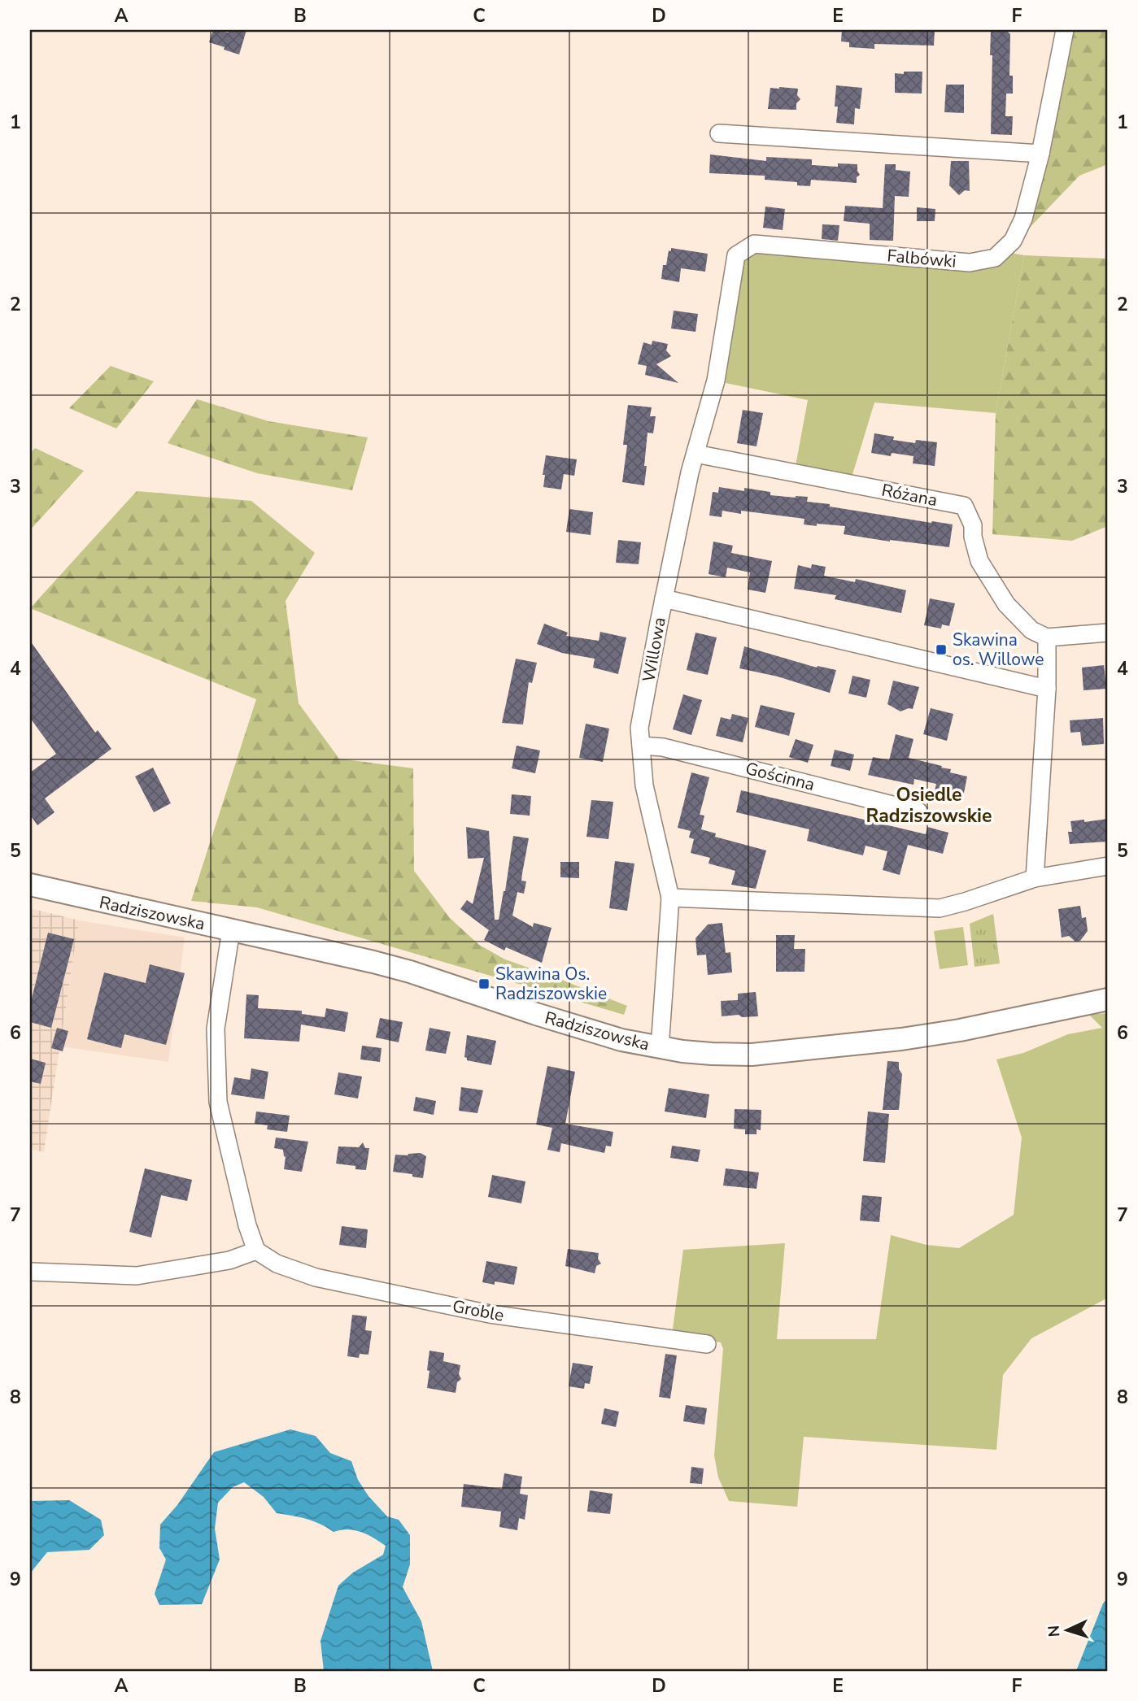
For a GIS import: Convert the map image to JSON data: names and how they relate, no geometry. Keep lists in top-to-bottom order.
{
  "streets": {
    "street": [
      "Falbówki",
      "Różana",
      "Willowa",
      "Gościnna",
      "Radziszowska",
      "Groble"
    ]
  },
  "crossings": [
    ["Falbówki", "Willowa"],
    ["Różana", "Willowa"],
    ["Willowa", "Gościnna"],
    ["Willowa", "Radziszowska"]
  ],
  "districts": ["Osiedle Radziszowskie"],
  "places": {
    "transit": ["Skawina os. Willowe", "Skawina Os. Radziszowskie"]
  },
  "north": "left",
  "grid": {
    "columns": [
      "A",
      "B",
      "C",
      "D",
      "E",
      "F"
    ],
    "rows": [
      "1",
      "2",
      "3",
      "4",
      "5",
      "6",
      "7",
      "8",
      "9"
    ]
  }
}
